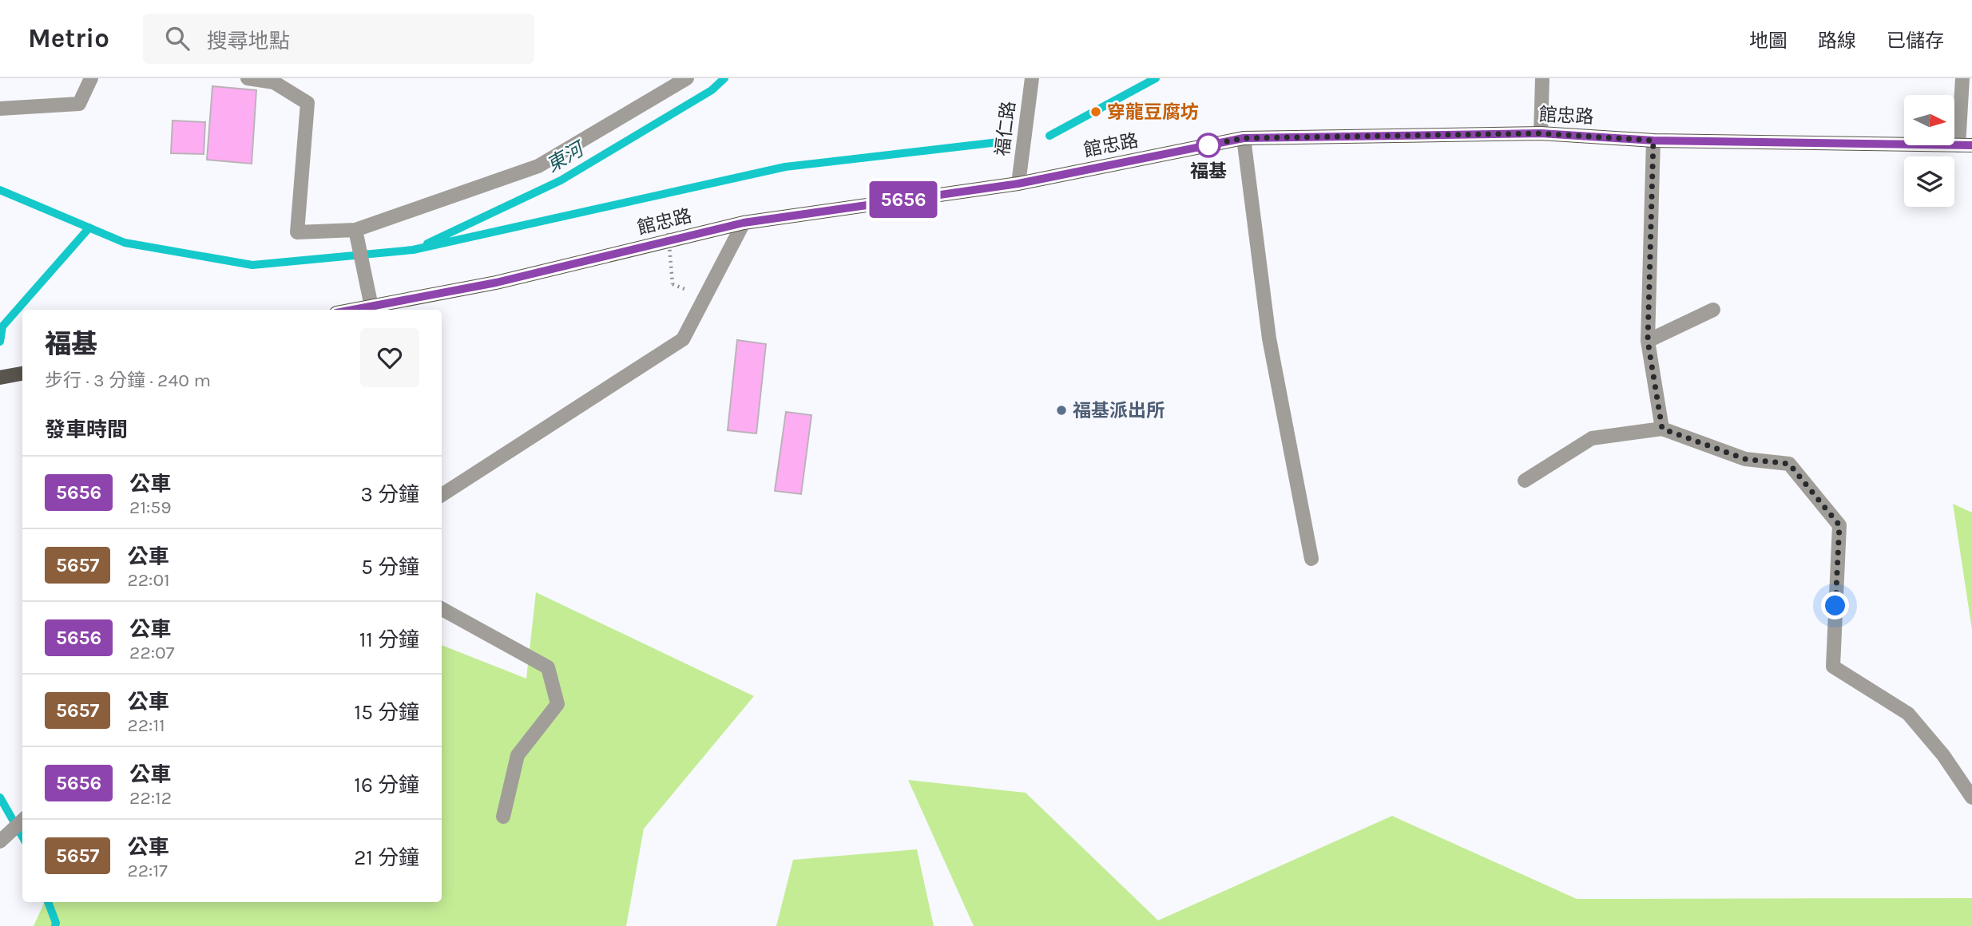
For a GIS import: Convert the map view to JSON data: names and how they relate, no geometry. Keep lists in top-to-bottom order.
{
  "streets": {
    "main road": ["館忠路"],
    "street": ["福仁路"]
  },
  "crossings": [
    ["館忠路", "福仁路"]
  ],
  "water": ["東河"],
  "places": ["穿龍豆腐坊", "福基", "福基派出所"],
  "lines": ["bus line 5656"],
  "north": "right",
  "page": {
    "header": "Metrio",
    "search": "搜尋地點",
    "nav": ["地圖", "路線", "已儲存"],
    "on_map": "5656",
    "heading": [
      ["福基", "步行 · 3 分鐘 · 240 m"],
      "發車時間"
    ],
    "list": [
      {
        "mark": "5656",
        "name": "公車",
        "note": "21:59",
        "value": "3 分鐘"
      },
      {
        "mark": "5657",
        "name": "公車",
        "note": "22:01",
        "value": "5 分鐘"
      },
      {
        "mark": "5656",
        "name": "公車",
        "note": "22:07",
        "value": "11 分鐘"
      },
      {
        "mark": "5657",
        "name": "公車",
        "note": "22:11",
        "value": "15 分鐘"
      },
      {
        "mark": "5656",
        "name": "公車",
        "note": "22:12",
        "value": "16 分鐘"
      },
      {
        "mark": "5657",
        "name": "公車",
        "note": "22:17",
        "value": "21 分鐘"
      }
    ]
  }
}
